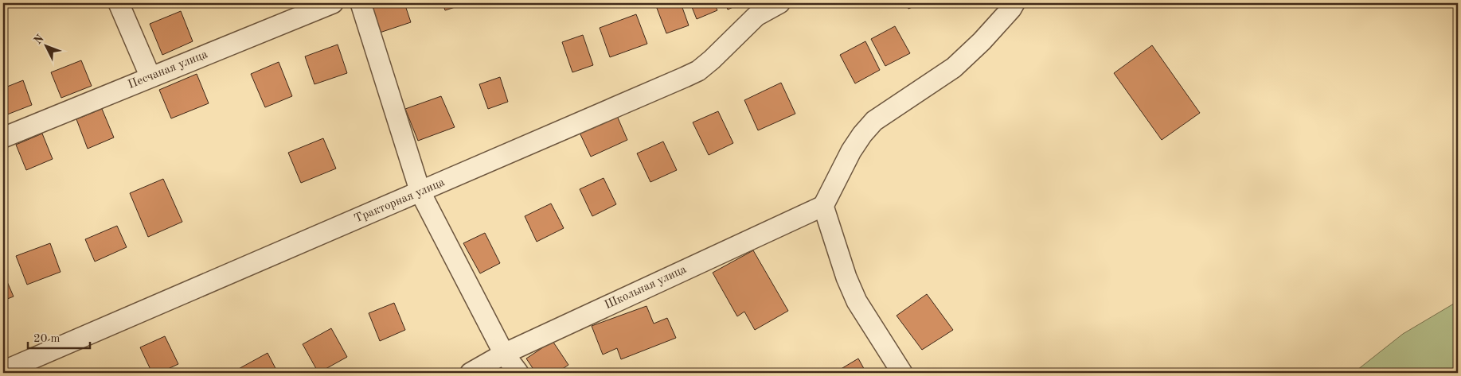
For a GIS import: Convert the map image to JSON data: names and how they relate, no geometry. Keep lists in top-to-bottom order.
{
  "streets": {
    "street": ["Песчаная улица", "Тракторная улица", "Школьная улица"]
  },
  "scale_bar": "20 m",
  "north": "top left"
}
